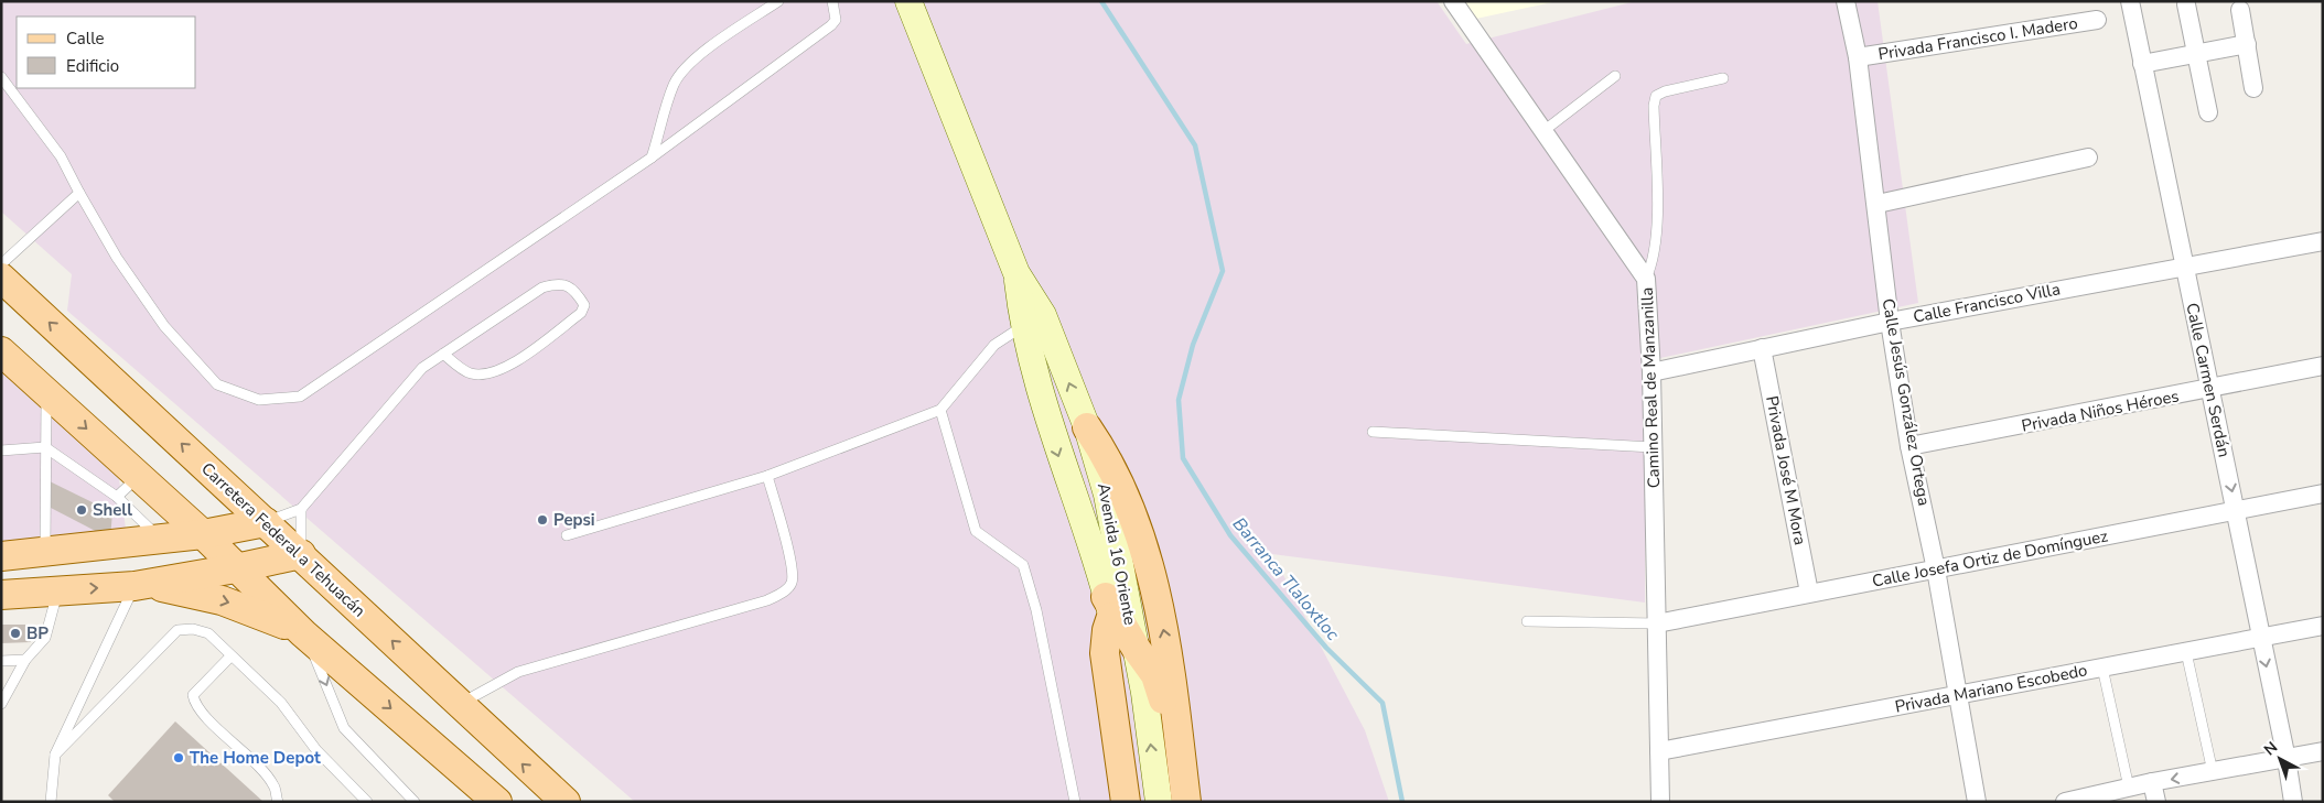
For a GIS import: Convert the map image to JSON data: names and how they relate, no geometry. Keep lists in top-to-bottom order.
{
  "streets": {
    "main road": ["Carretera Federal a Tehuacán", "Avenida 16 Oriente"],
    "street": [
      "Privada Francisco I. Madero",
      "Calle Francisco Villa",
      "Calle Carmen Serdán",
      "Camino Real de Manzanilla",
      "Calle Jesús González Ortega",
      "Privada Niños Héroes",
      "Privada José M Mora",
      "Calle Josefa Ortiz de Domínguez",
      "Privada Mariano Escobedo"
    ]
  },
  "crossings": [
    ["Privada Francisco I. Madero", "Calle Jesús González Ortega"],
    ["Calle Francisco Villa", "Calle Carmen Serdán"],
    ["Calle Francisco Villa", "Camino Real de Manzanilla"],
    ["Calle Francisco Villa", "Calle Jesús González Ortega"],
    ["Calle Francisco Villa", "Privada José M Mora"],
    ["Calle Carmen Serdán", "Privada Niños Héroes"],
    ["Calle Carmen Serdán", "Calle Josefa Ortiz de Domínguez"],
    ["Calle Carmen Serdán", "Privada Mariano Escobedo"],
    ["Camino Real de Manzanilla", "Calle Josefa Ortiz de Domínguez"],
    ["Camino Real de Manzanilla", "Privada Mariano Escobedo"],
    ["Calle Jesús González Ortega", "Privada Niños Héroes"],
    ["Calle Jesús González Ortega", "Calle Josefa Ortiz de Domínguez"],
    ["Calle Jesús González Ortega", "Privada Mariano Escobedo"],
    ["Privada José M Mora", "Calle Josefa Ortiz de Domínguez"]
  ],
  "water": ["Barranca Tlaloxtloc"],
  "places": [
    "Shell",
    "Pepsi",
    "BP",
    "The Home Depot"
  ],
  "legend": ["Calle", "Edificio"],
  "north": "top left"
}
